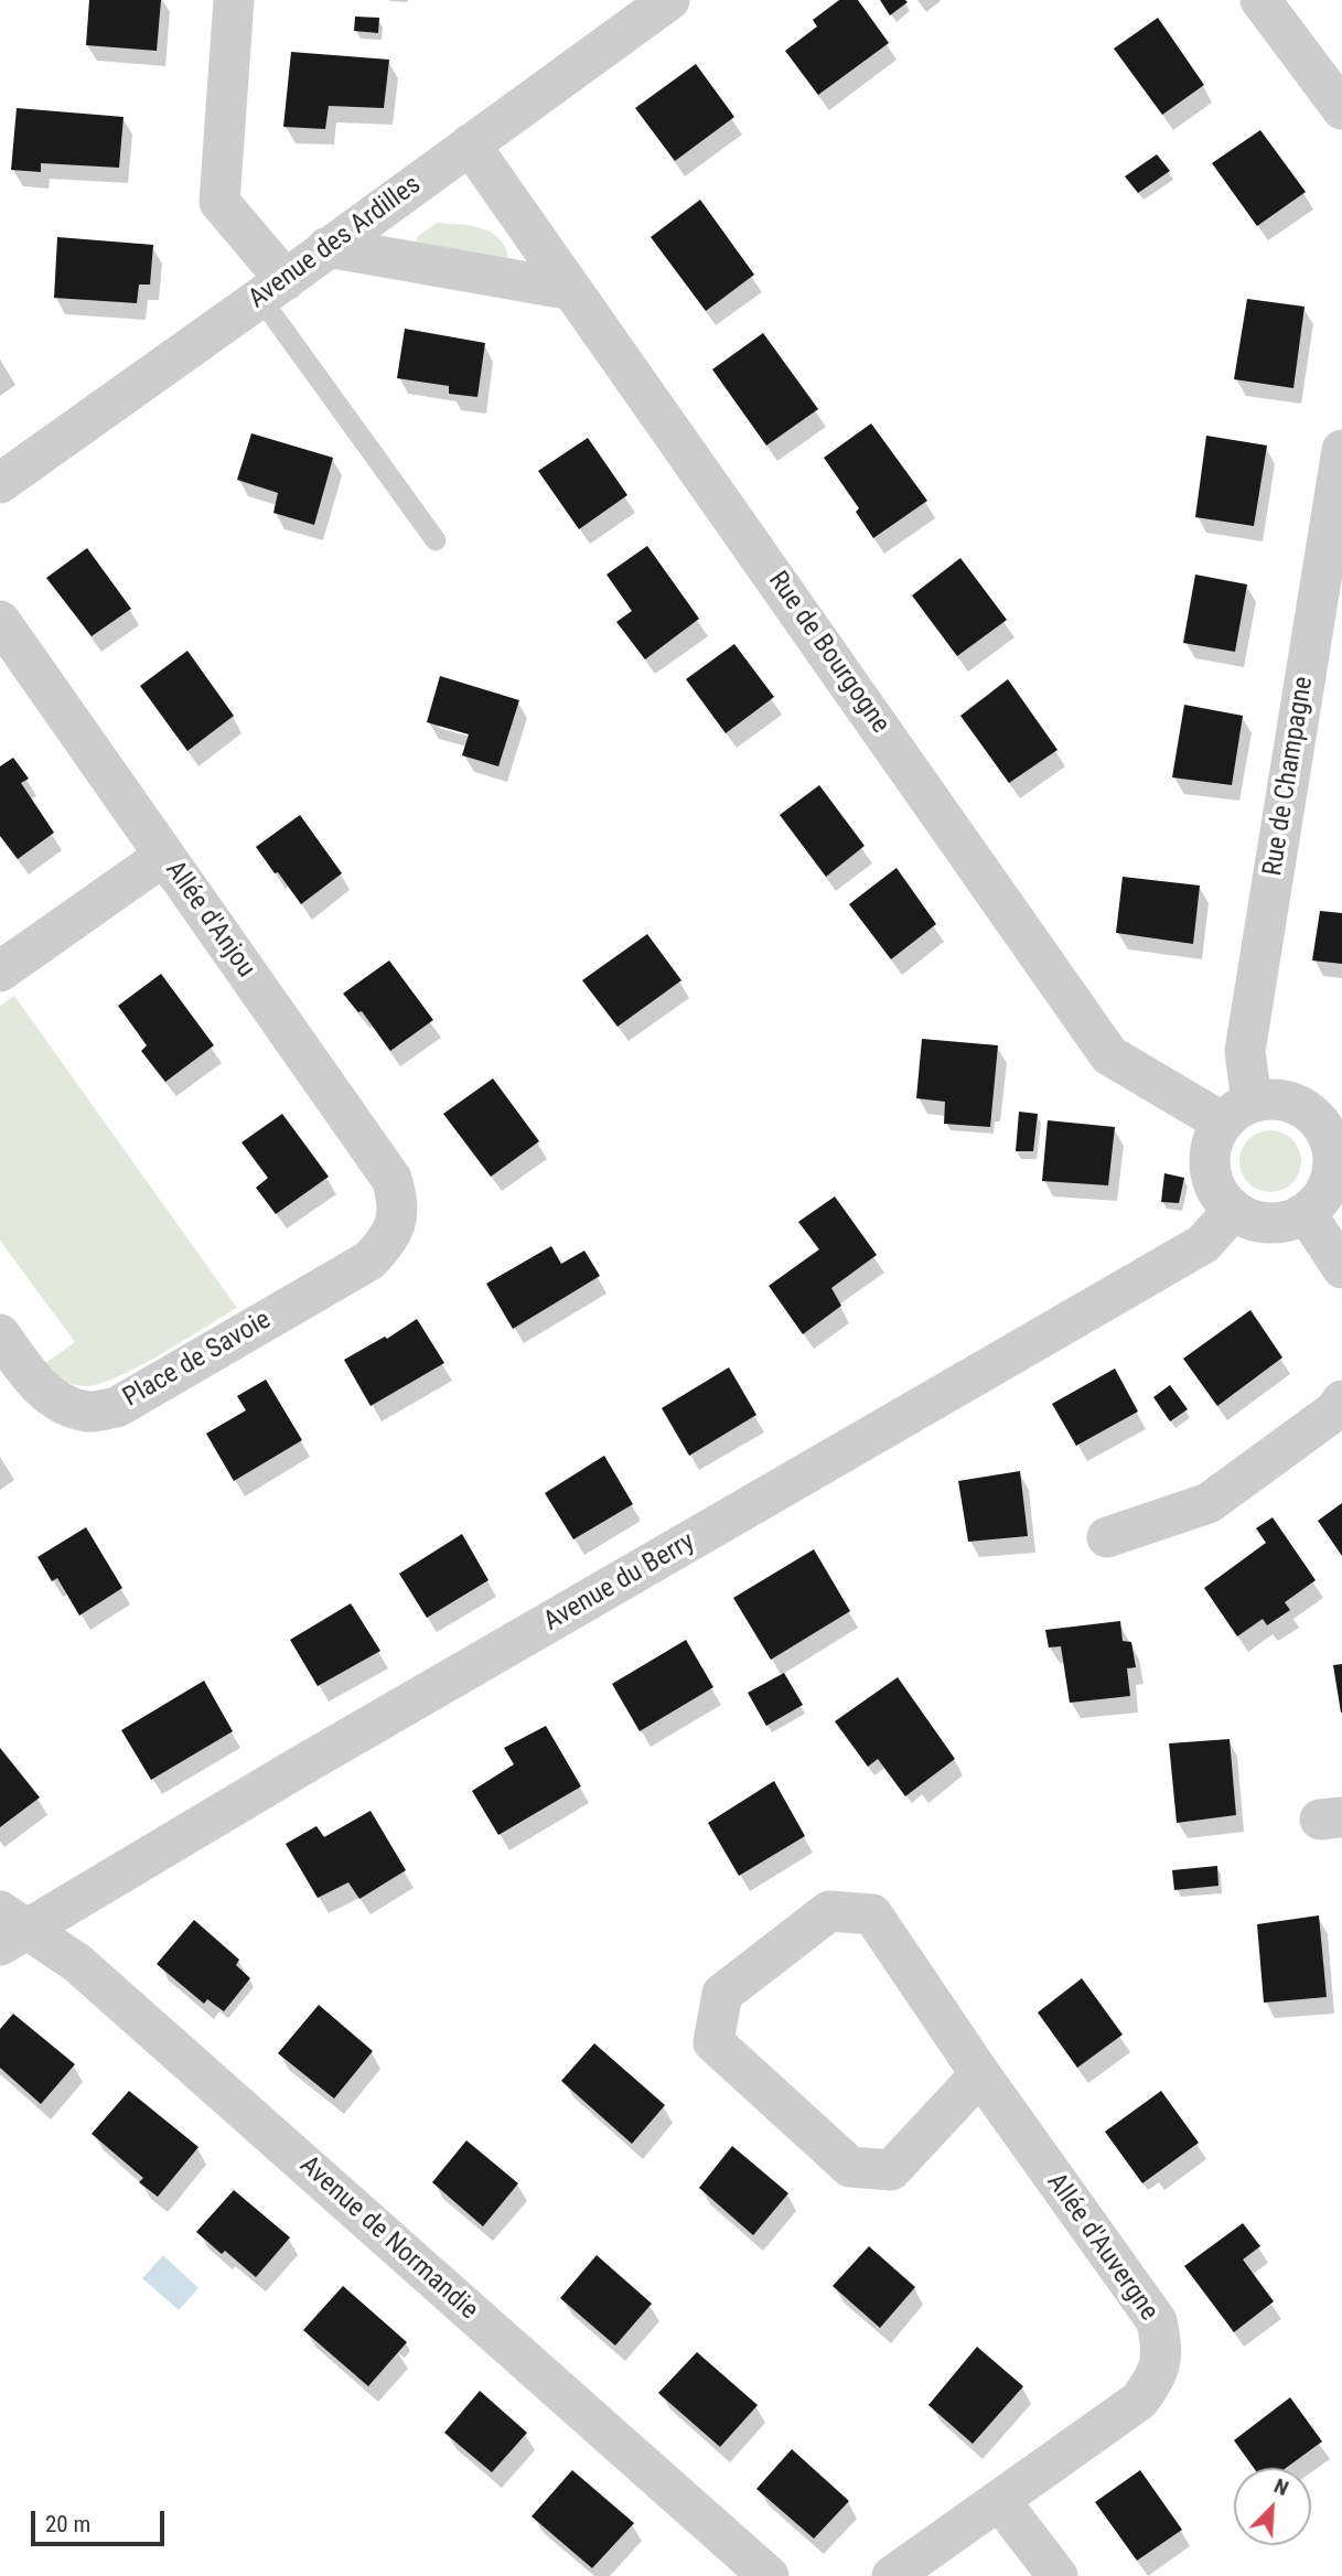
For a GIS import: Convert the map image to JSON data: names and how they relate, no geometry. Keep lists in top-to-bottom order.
{
  "streets": {
    "street": [
      "Avenue des Ardilles",
      "Rue de Bourgogne",
      "Rue de Champagne",
      "Allée d'Anjou",
      "Place de Savoie",
      "Avenue du Berry",
      "Avenue de Normandie",
      "Allée d'Auvergne"
    ]
  },
  "crossings": [
    ["Avenue des Ardilles", "Rue de Bourgogne"],
    ["Rue de Bourgogne", "Rue de Champagne"],
    ["Rue de Bourgogne", "Avenue du Berry"],
    ["Rue de Champagne", "Avenue du Berry"],
    ["Allée d'Anjou", "Place de Savoie"],
    ["Avenue du Berry", "Avenue de Normandie"]
  ],
  "scale_bar": "20 m",
  "north": "top right"
}
